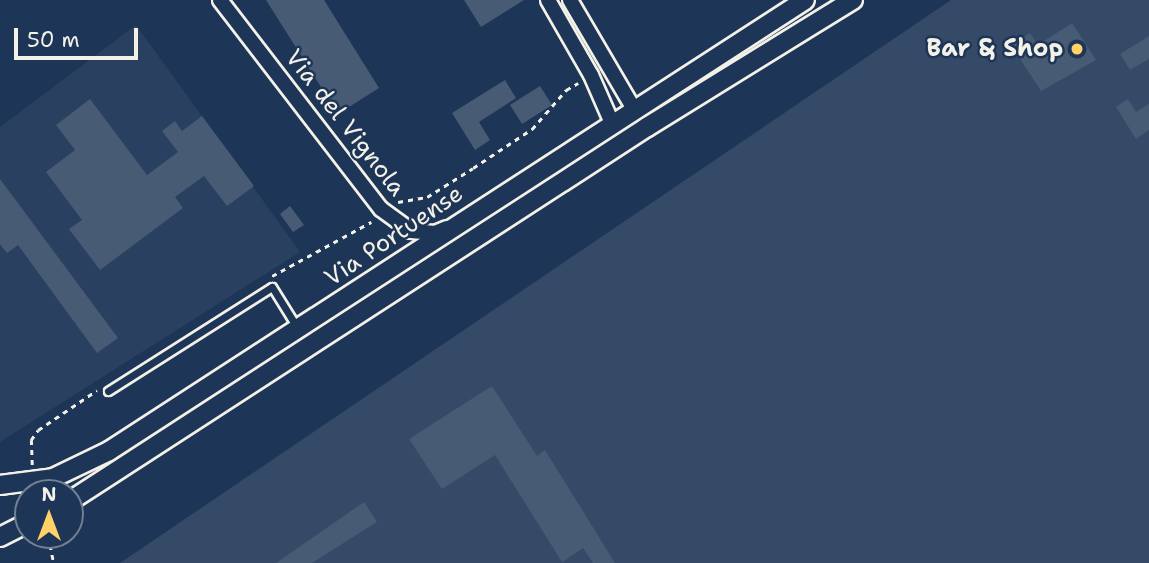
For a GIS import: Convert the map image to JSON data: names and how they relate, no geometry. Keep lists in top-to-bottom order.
{
  "streets": {
    "street": ["Via del Vignola", "Via Portuense"]
  },
  "crossings": [
    ["Via del Vignola", "Via Portuense"]
  ],
  "places": ["Bar & Shop"],
  "scale_bar": "50 m",
  "north": "top"
}
